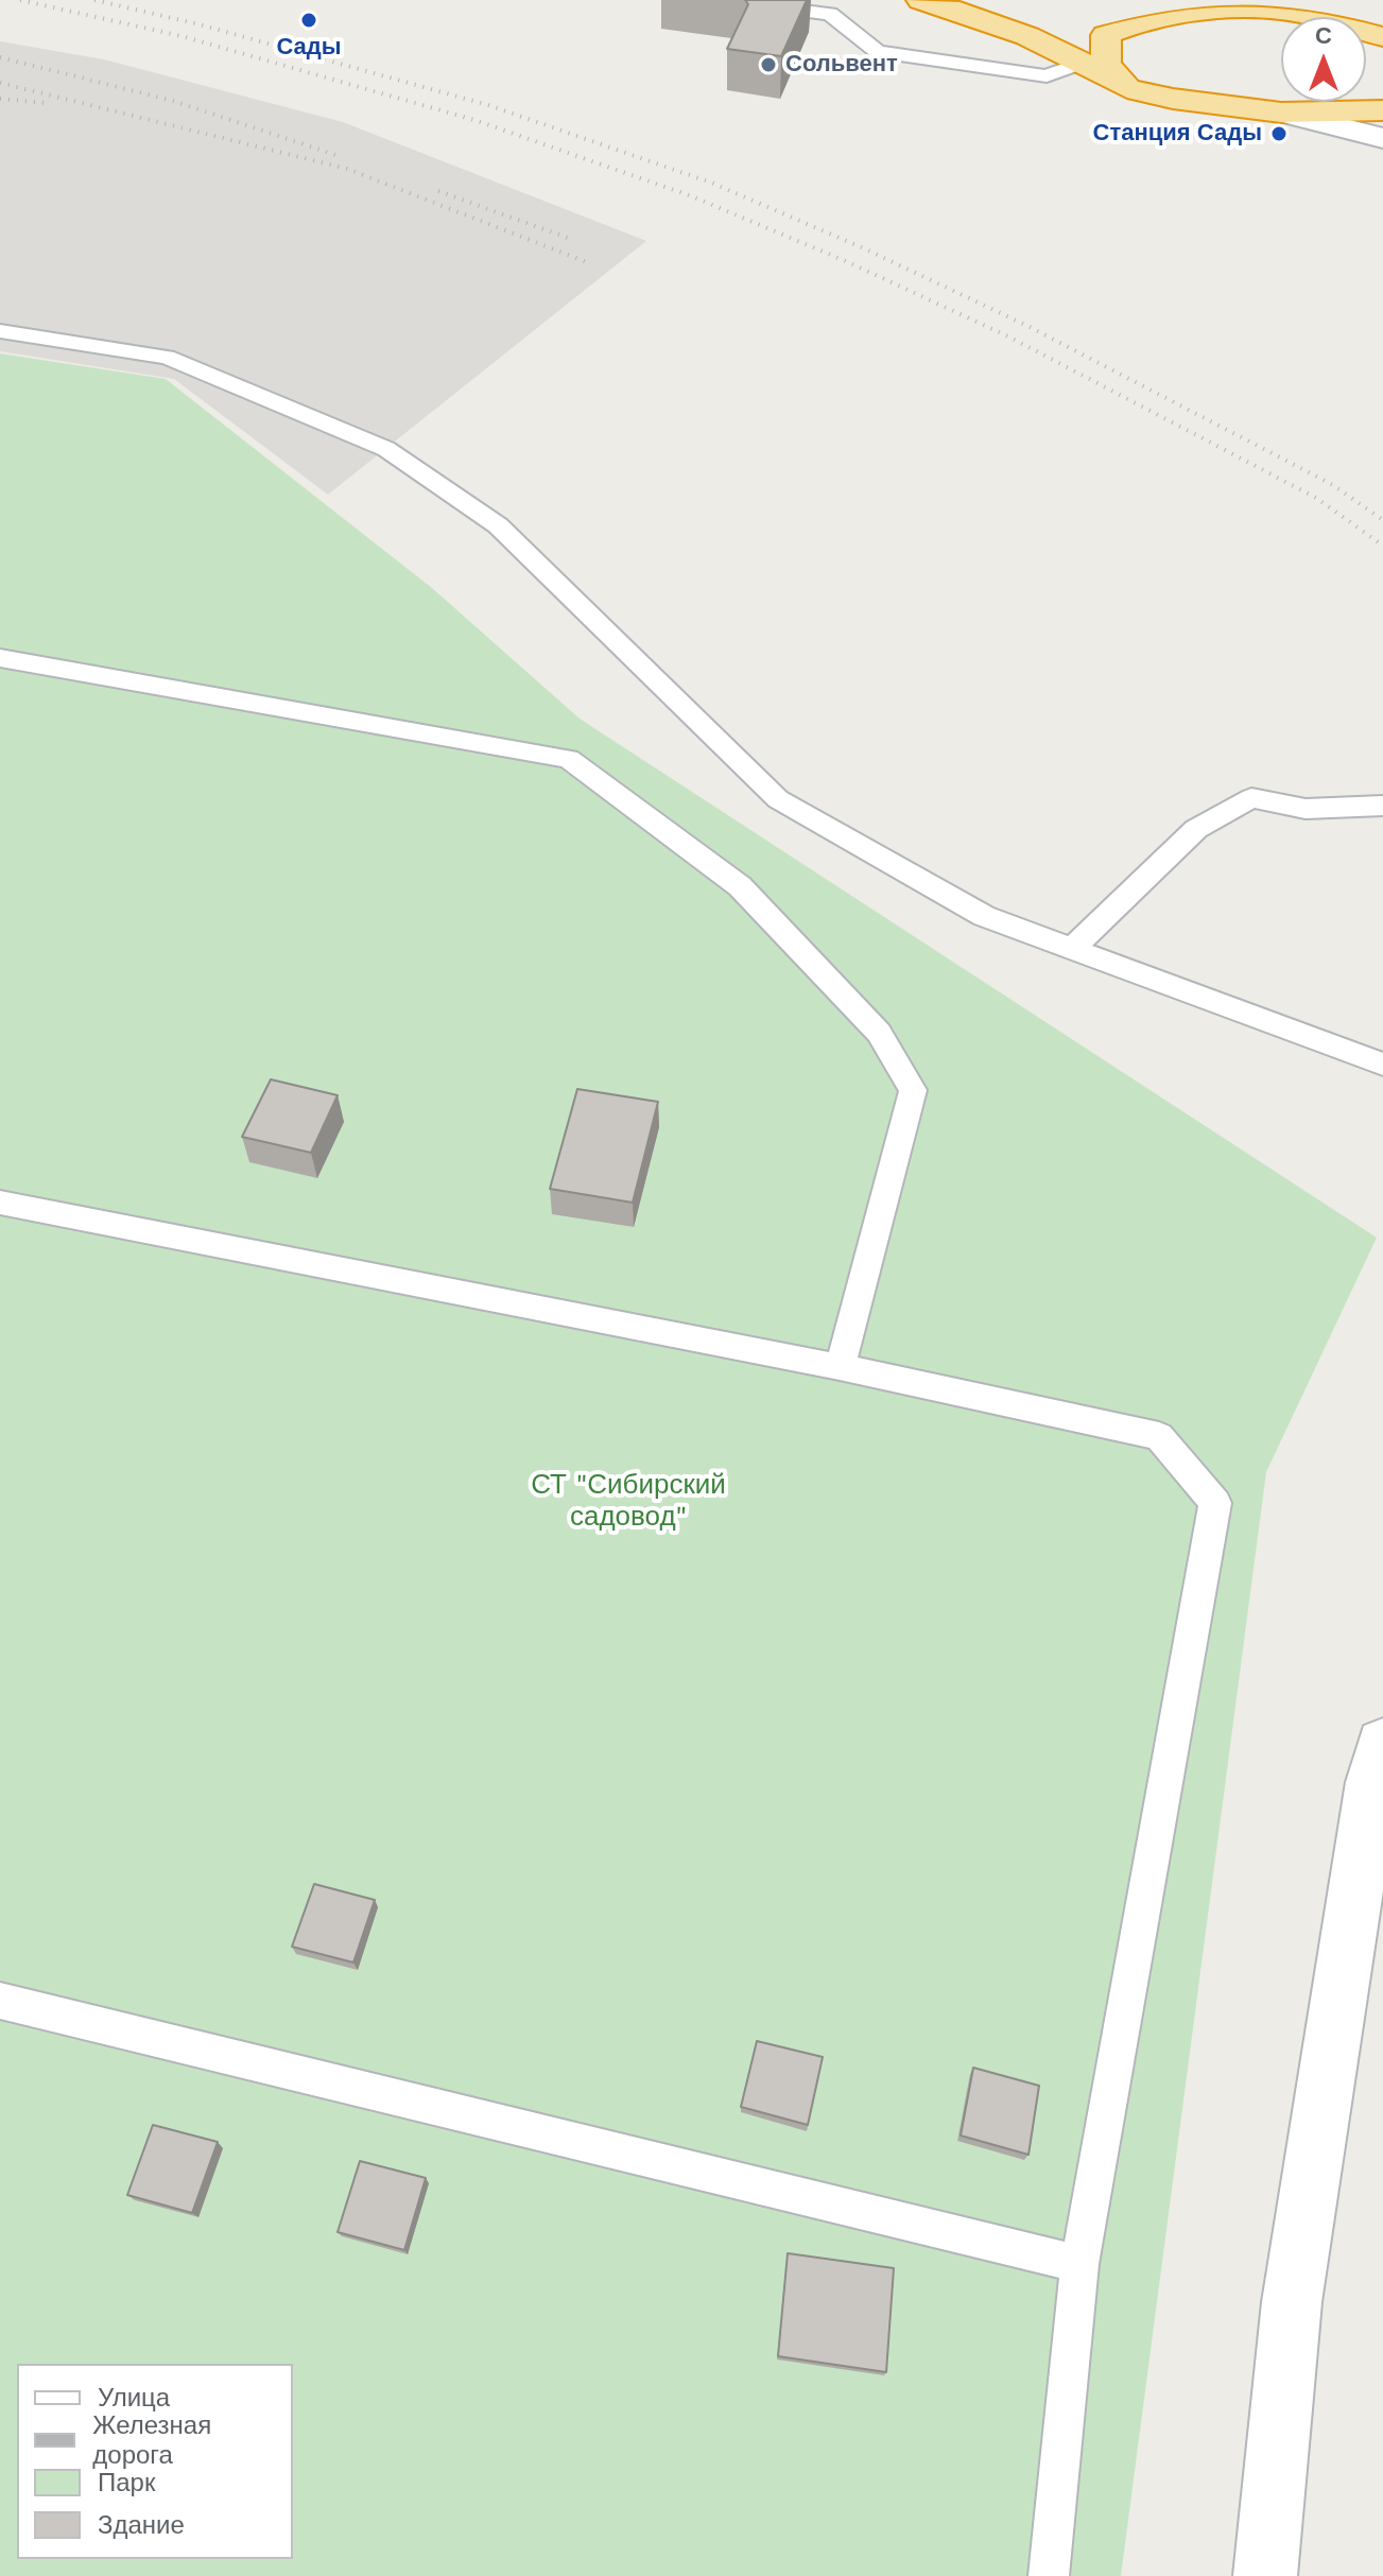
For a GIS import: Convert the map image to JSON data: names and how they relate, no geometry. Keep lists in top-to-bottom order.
{
  "parks": ["СТ \"Сибирский садовод\""],
  "places": ["Сады", "Сольвент", "Станция Сады"],
  "legend": [
    "Улица",
    "Железная дорога",
    "Парк",
    "Здание"
  ],
  "north": "top"
}
